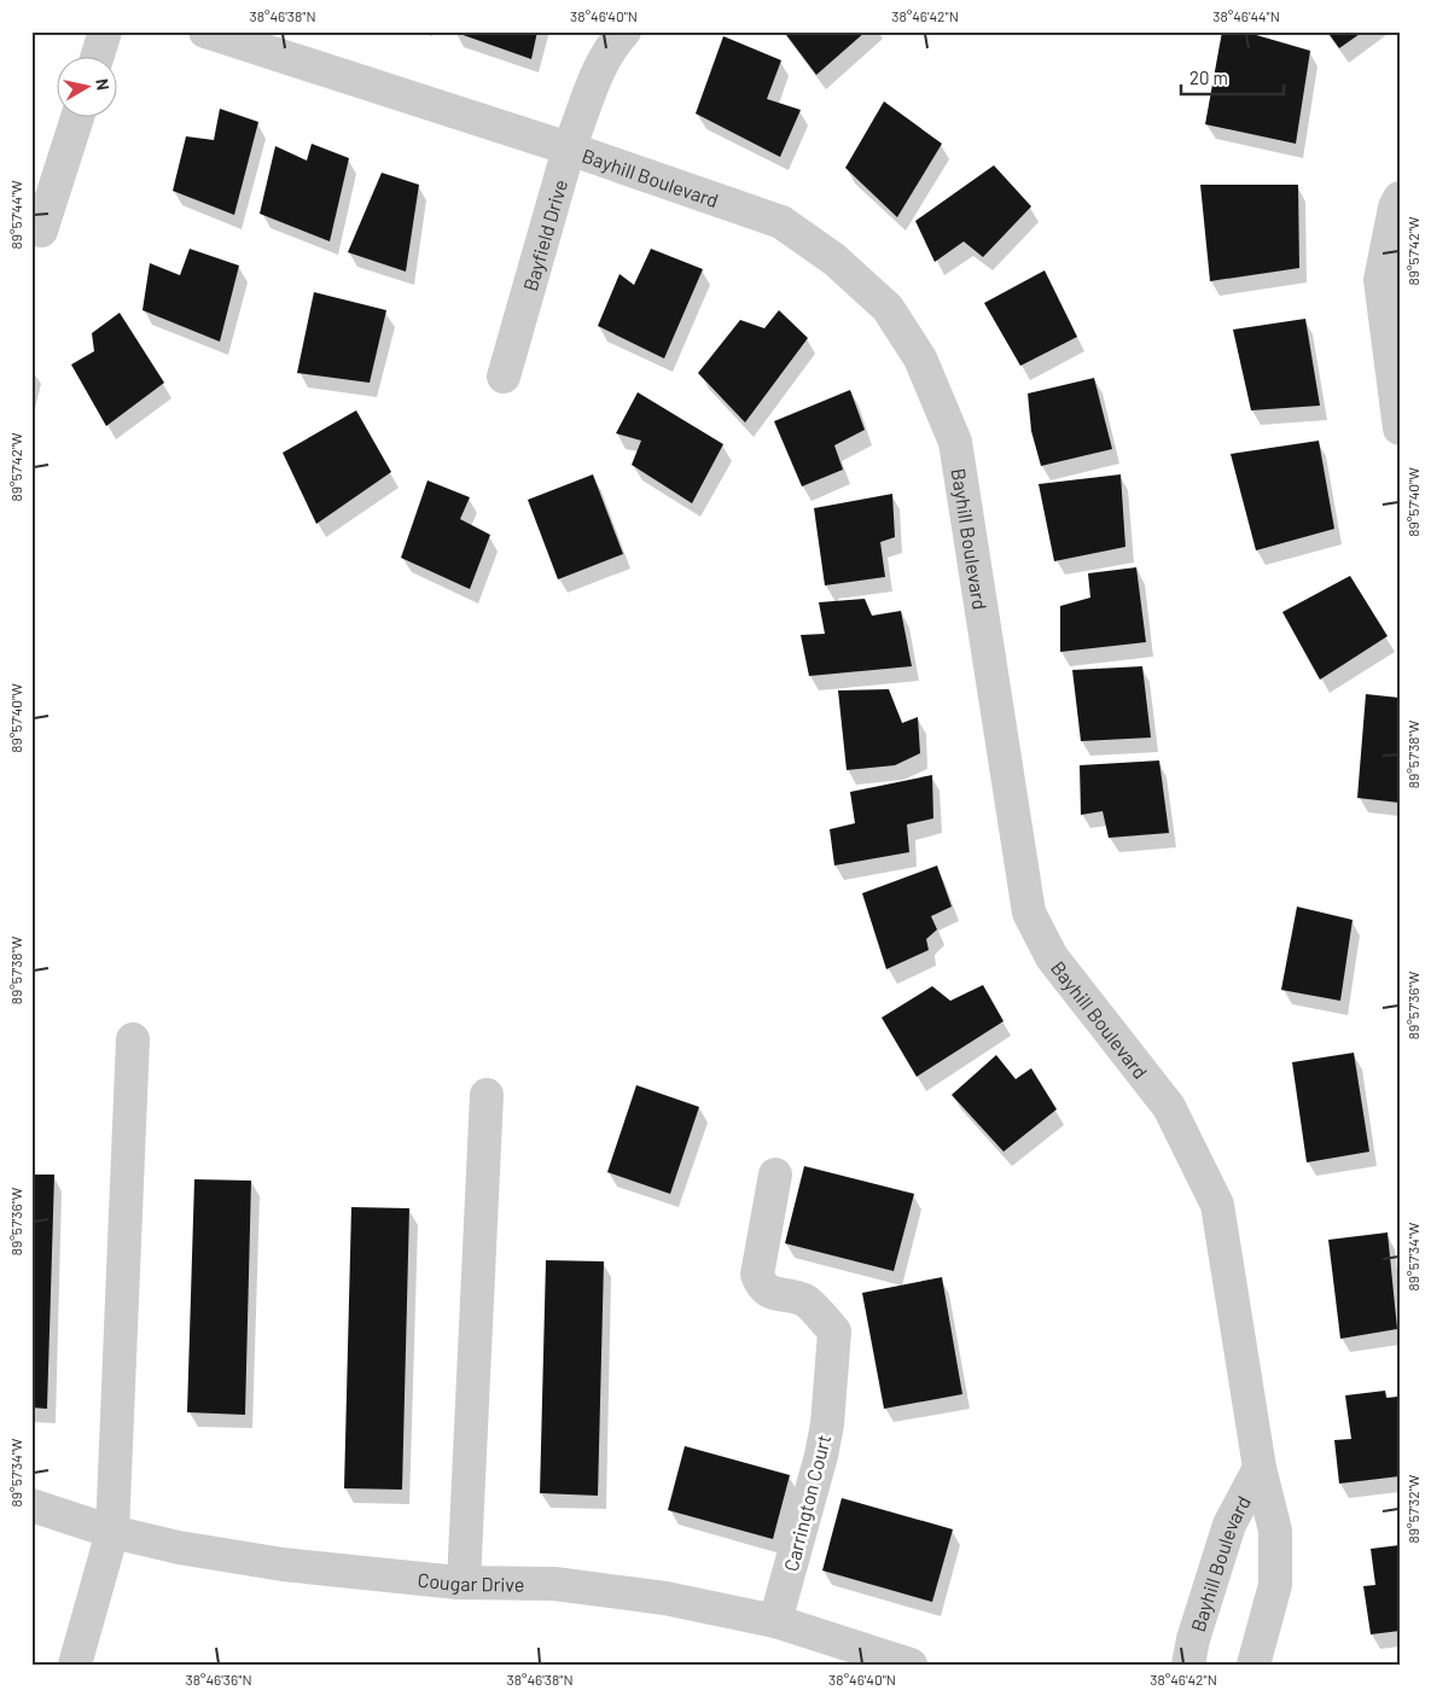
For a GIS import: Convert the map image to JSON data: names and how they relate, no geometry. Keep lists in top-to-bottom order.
{
  "streets": {
    "street": [
      "Bayhill Boulevard",
      "Bayfield Drive",
      "Carrington Court",
      "Cougar Drive"
    ]
  },
  "crossings": [
    ["Bayhill Boulevard", "Bayfield Drive"],
    ["Carrington Court", "Cougar Drive"]
  ],
  "scale_bar": "20 m",
  "north": "right",
  "coordinates": [
    "38°46'38\"N",
    "38°46'40\"N",
    "38°46'42\"N",
    "38°46'44\"N",
    "89°57'44\"W",
    "89°57'42\"W",
    "89°57'40\"W",
    "89°57'38\"W",
    "89°57'36\"W",
    "89°57'34\"W",
    "89°57'32\"W",
    "38°46'36\"N"
  ]
}
